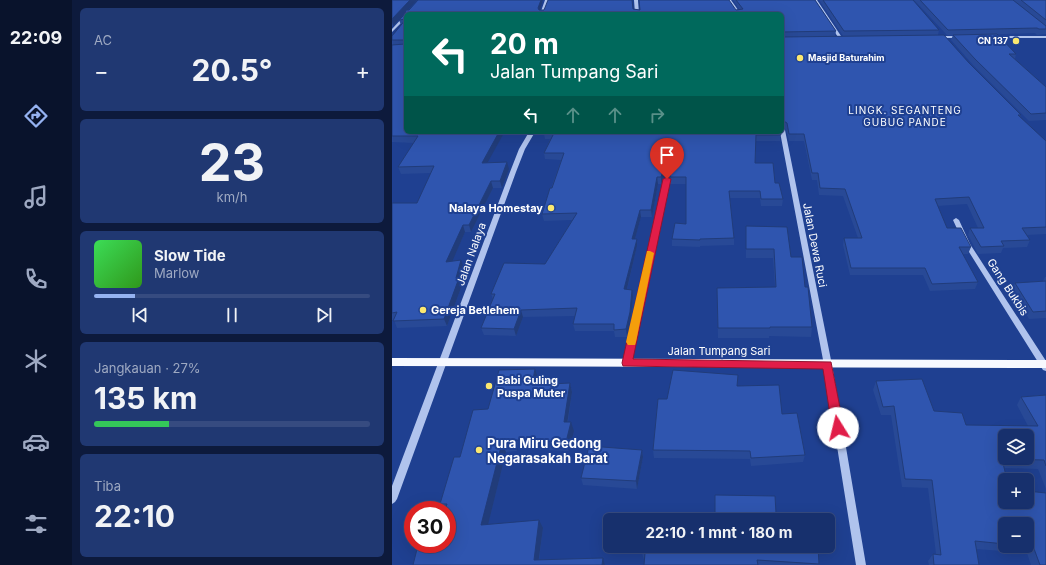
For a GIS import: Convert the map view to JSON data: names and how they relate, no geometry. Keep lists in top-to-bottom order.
{
  "streets": {
    "main road": ["Jalan Tumpang Sari"],
    "street": ["Jalan Dewa Ruci", "Jalan Nalaya", "Gang Bukbis"]
  },
  "crossings": [
    ["Jalan Dewa Ruci", "Jalan Tumpang Sari"],
    ["Jalan Nalaya", "Jalan Tumpang Sari"],
    ["Gang Bukbis", "Jalan Tumpang Sari"]
  ],
  "districts": ["LINGK. SEGANTENG GUBUG PANDE"],
  "places": [
    "CN 137",
    "Masjid Baturahim",
    "Nalaya Homestay",
    "Gereja Betlehem",
    "Babi Guling Puspa Muter",
    "Pura Miru Gedong Negarasakah Barat"
  ],
  "page": {
    "tabs": "22:09",
    "tile": [
      "AC",
      ["23", "km/h"],
      ["Jangkauan · 27%", "135 km"],
      ["Tiba", "22:10"]
    ],
    "turn": ["20 m", "Jalan Tumpang Sari"],
    "heat": ["−", "20.5°", "+"],
    "song": ["Slow Tide", "Marlow"],
    "map_buttons": ["+", "−"],
    "limit": "30",
    "trip": "22:10 · 1 mnt · 180 m"
  }
}
